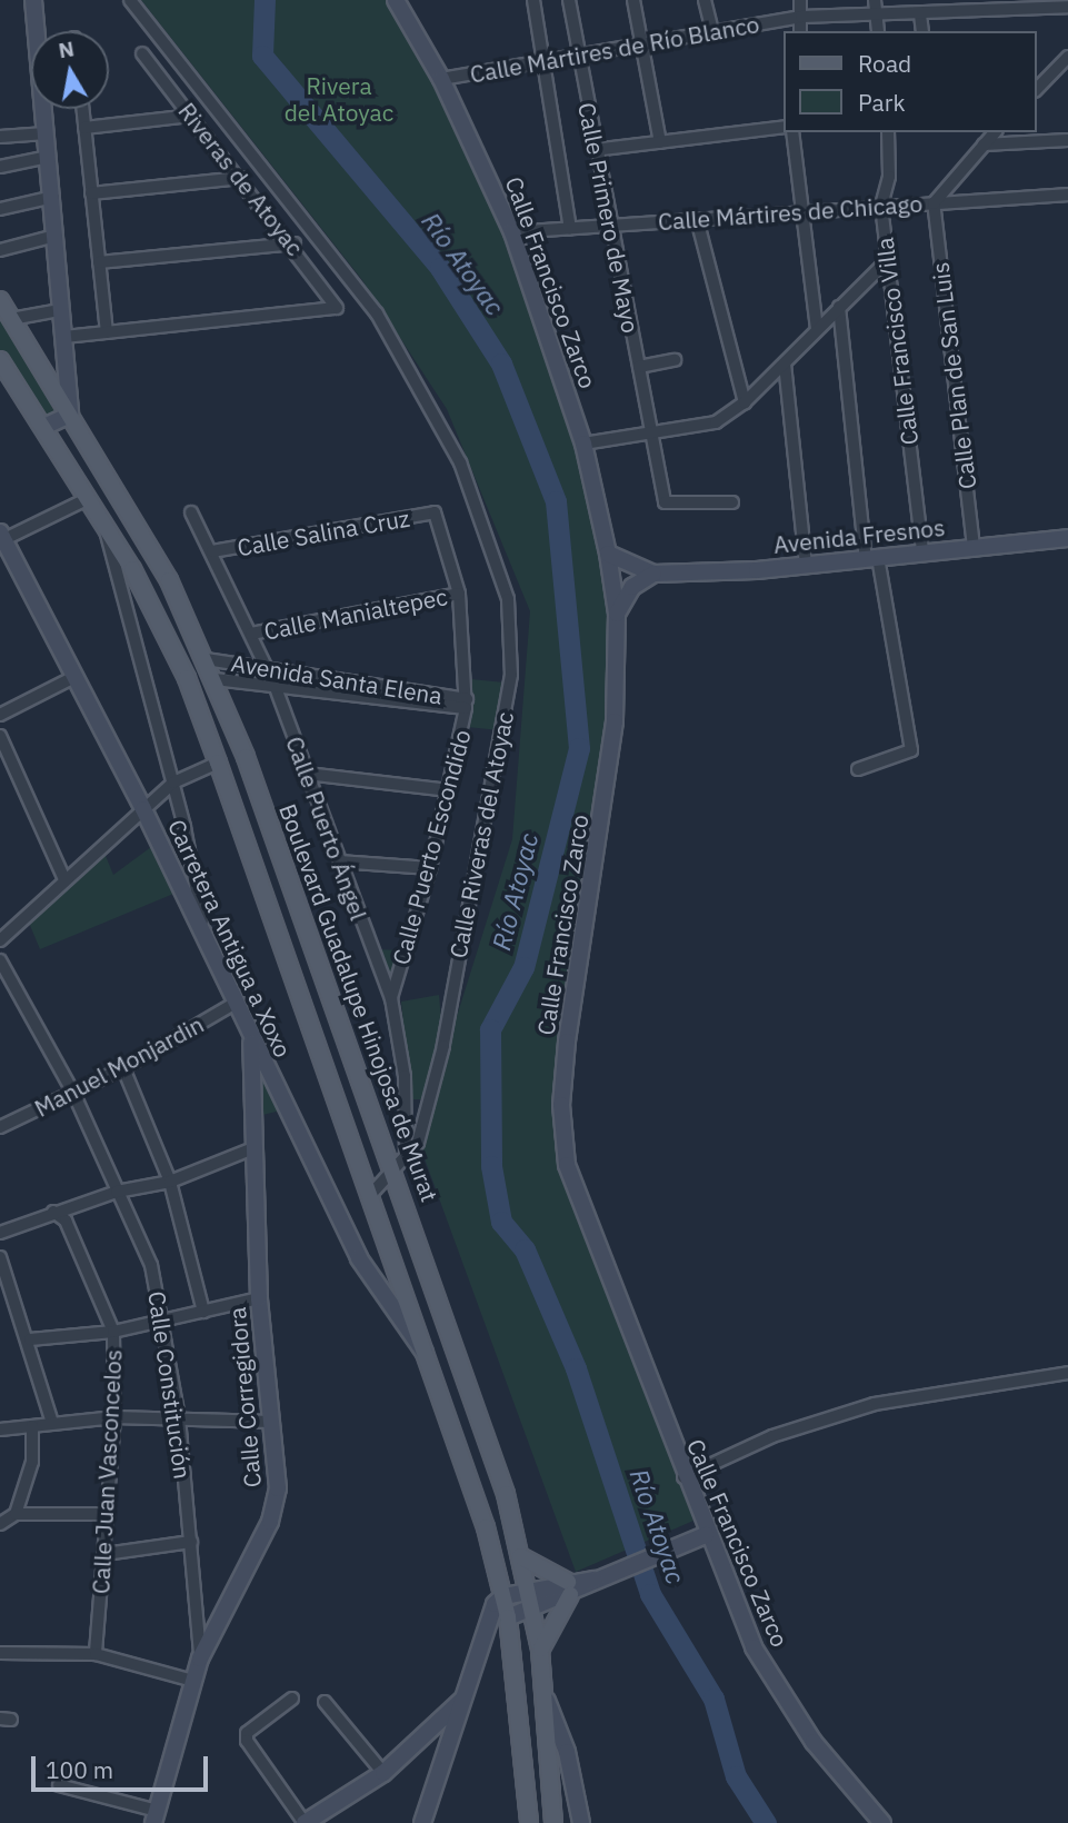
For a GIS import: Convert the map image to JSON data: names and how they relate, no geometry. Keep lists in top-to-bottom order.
{
  "streets": {
    "main road": ["Boulevard Guadalupe Hinojosa de Murat"],
    "street": [
      "Calle Mártires de Río Blanco",
      "Riveras de Atoyac",
      "Calle Mártires de Chicago",
      "Calle Primero de Mayo",
      "Calle Francisco Zarco",
      "Calle Francisco Villa",
      "Calle Plan de San Luis",
      "Calle Salina Cruz",
      "Avenida Fresnos",
      "Calle Manialtepec",
      "Avenida Santa Elena",
      "Calle Puerto Ángel",
      "Calle Riveras del Atoyac",
      "Calle Puerto Escondido",
      "Carretera Antigua a Xoxo",
      "Manuel Monjardin",
      "Calle Constitución",
      "Calle Corregidora",
      "Calle Juan Vasconcelos"
    ]
  },
  "crossings": [
    ["Calle Mártires de Río Blanco", "Calle Primero de Mayo"],
    ["Calle Mártires de Río Blanco", "Calle Francisco Zarco"],
    ["Calle Mártires de Chicago", "Calle Primero de Mayo"],
    ["Calle Mártires de Chicago", "Calle Francisco Zarco"],
    ["Calle Mártires de Chicago", "Calle Francisco Villa"],
    ["Calle Mártires de Chicago", "Calle Plan de San Luis"],
    ["Calle Francisco Zarco", "Avenida Fresnos"],
    ["Calle Francisco Villa", "Avenida Fresnos"],
    ["Calle Plan de San Luis", "Avenida Fresnos"],
    ["Calle Salina Cruz", "Calle Puerto Ángel"],
    ["Calle Salina Cruz", "Calle Puerto Escondido"],
    ["Calle Manialtepec", "Calle Puerto Ángel"],
    ["Calle Manialtepec", "Calle Puerto Escondido"],
    ["Avenida Santa Elena", "Calle Puerto Ángel"],
    ["Avenida Santa Elena", "Calle Puerto Escondido"],
    ["Avenida Santa Elena", "Boulevard Guadalupe Hinojosa de Murat"],
    ["Calle Puerto Ángel", "Calle Riveras del Atoyac"],
    ["Calle Puerto Ángel", "Calle Puerto Escondido"],
    ["Calle Riveras del Atoyac", "Boulevard Guadalupe Hinojosa de Murat"],
    ["Carretera Antigua a Xoxo", "Manuel Monjardin"],
    ["Carretera Antigua a Xoxo", "Calle Corregidora"],
    ["Manuel Monjardin", "Calle Constitución"],
    ["Calle Constitución", "Calle Corregidora"]
  ],
  "water": ["Río Atoyac"],
  "parks": ["Rivera del Atoyac"],
  "legend": ["Road", "Park"],
  "scale_bar": "100 m",
  "north": "top"
}
